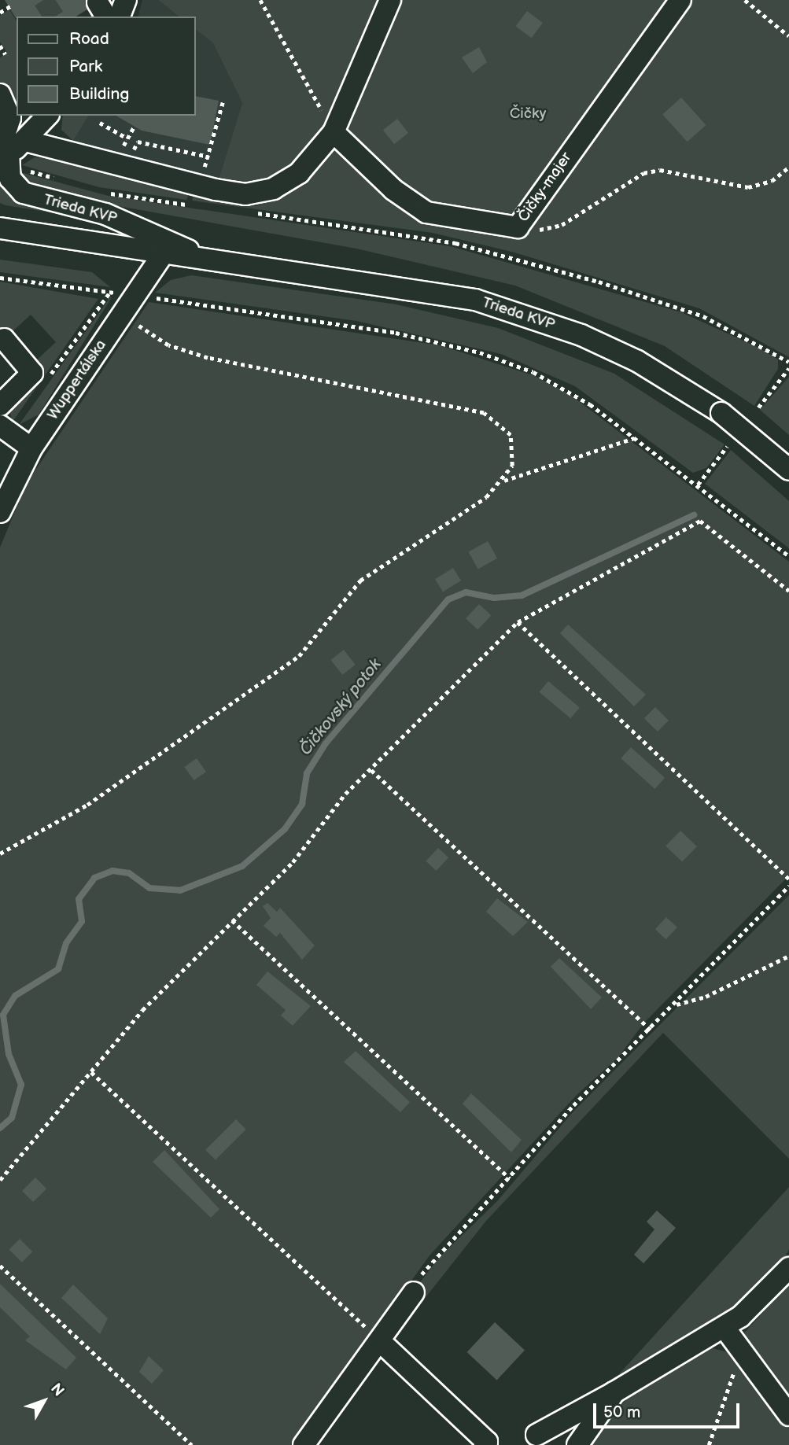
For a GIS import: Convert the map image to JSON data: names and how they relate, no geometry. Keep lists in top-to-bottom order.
{
  "streets": {
    "street": ["Čičky-majer", "Trieda KVP", "Wuppertálska"]
  },
  "crossings": [
    ["Trieda KVP", "Wuppertálska"]
  ],
  "water": ["Čičkovský potok"],
  "parks": ["Čičky"],
  "legend": ["Road", "Park", "Building"],
  "scale_bar": "50 m",
  "north": "top right"
}
